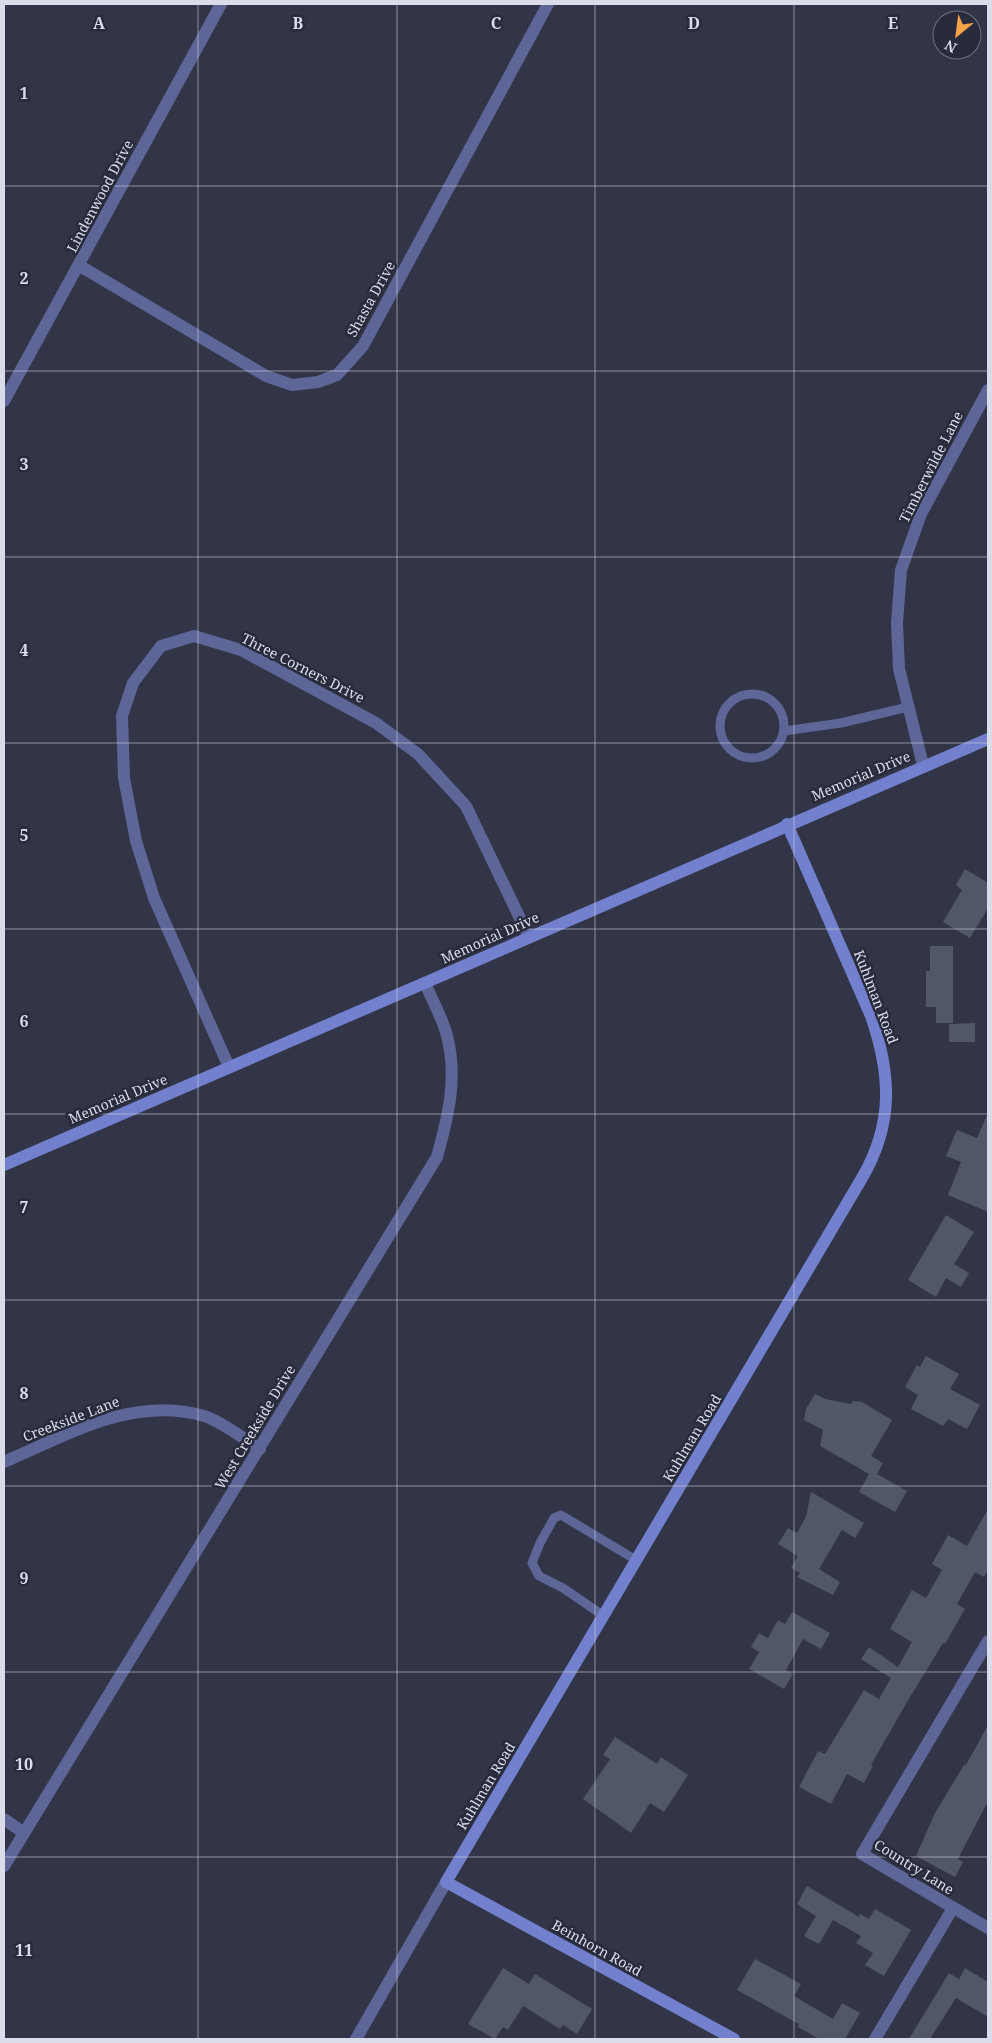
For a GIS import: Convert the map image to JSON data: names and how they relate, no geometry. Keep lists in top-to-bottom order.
{
  "streets": {
    "street": [
      "Lindenwood Drive",
      "Shasta Drive",
      "Timberwilde Lane",
      "Three Corners Drive",
      "Memorial Drive",
      "Kuhlman Road",
      "Creekside Lane",
      "West Creekside Drive",
      "Country Lane",
      "Beinhorn Road"
    ]
  },
  "crossings": [
    ["Lindenwood Drive", "Shasta Drive"],
    ["Timberwilde Lane", "Memorial Drive"],
    ["Three Corners Drive", "Memorial Drive"],
    ["Memorial Drive", "Kuhlman Road"],
    ["Memorial Drive", "West Creekside Drive"],
    ["Kuhlman Road", "Beinhorn Road"],
    ["Creekside Lane", "West Creekside Drive"]
  ],
  "north": "bottom left",
  "grid": {
    "columns": [
      "A",
      "B",
      "C",
      "D",
      "E"
    ],
    "rows": [
      "1",
      "2",
      "3",
      "4",
      "5",
      "6",
      "7",
      "8",
      "9",
      "10",
      "11"
    ]
  }
}
